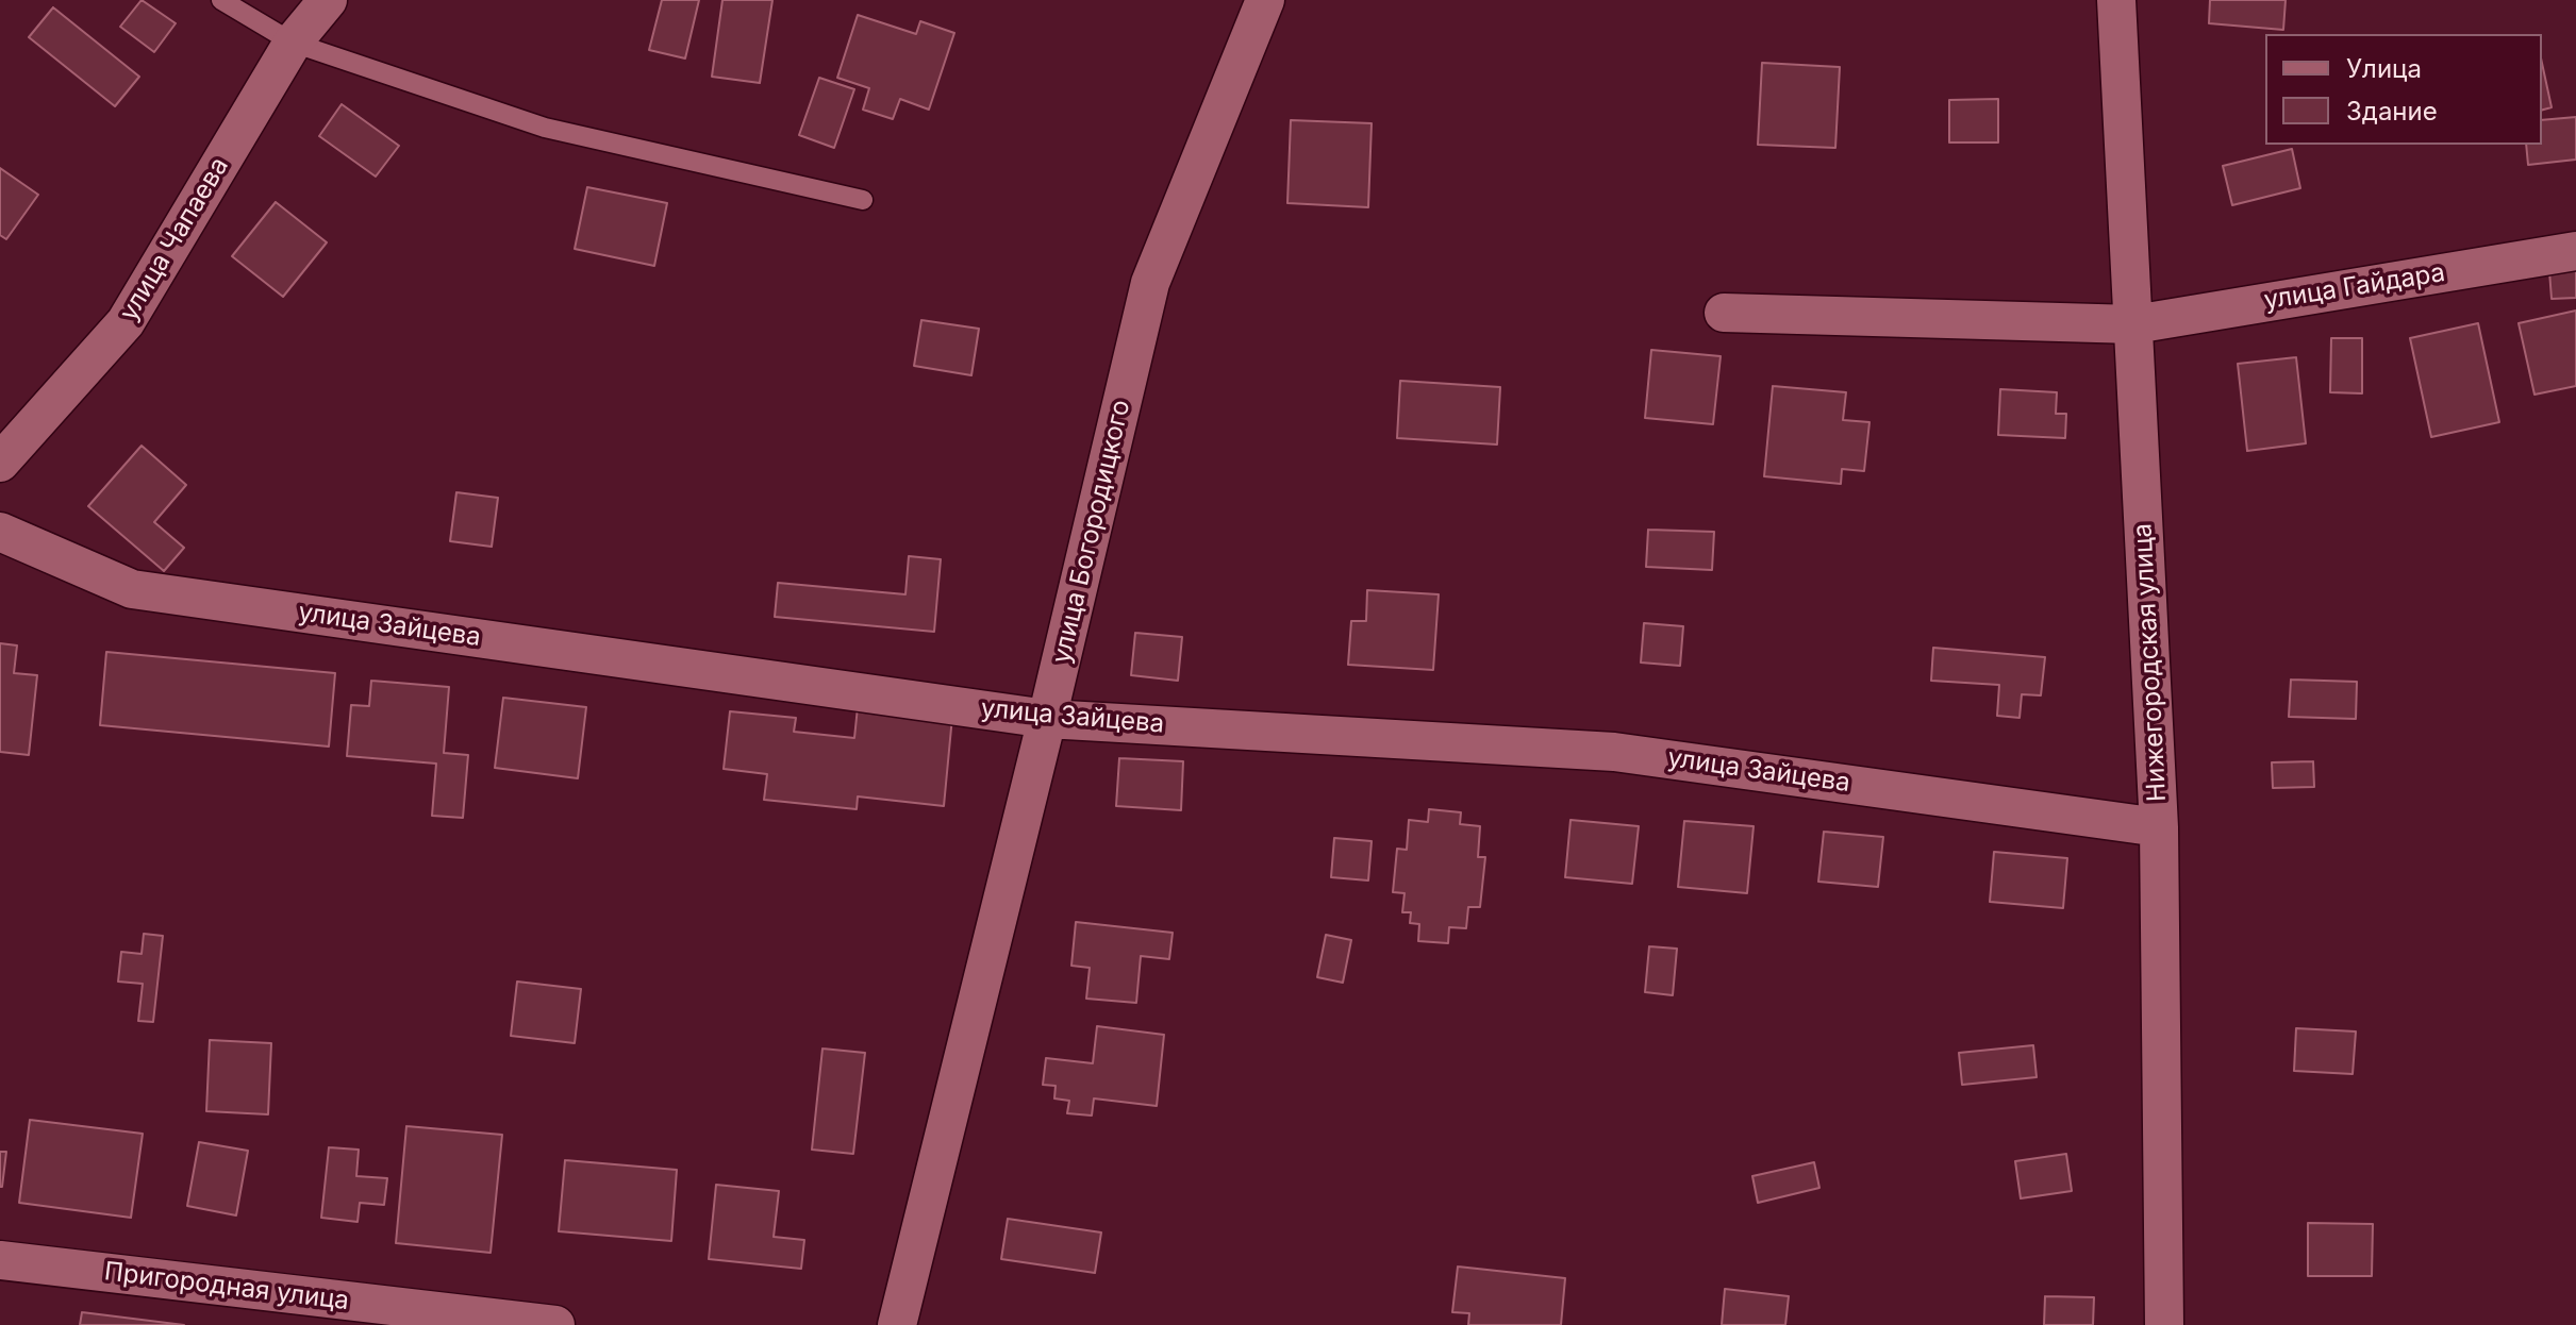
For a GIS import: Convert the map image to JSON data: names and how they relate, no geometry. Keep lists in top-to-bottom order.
{
  "streets": {
    "street": [
      "улица Чапаева",
      "улица Гайдара",
      "улица Богородицкого",
      "улица Зайцева",
      "Нижегородская улица",
      "Пригородная улица"
    ]
  },
  "crossings": [
    ["улица Гайдара", "Нижегородская улица"],
    ["улица Богородицкого", "улица Зайцева"],
    ["улица Зайцева", "Нижегородская улица"]
  ],
  "legend": ["Улица", "Здание"]
}
